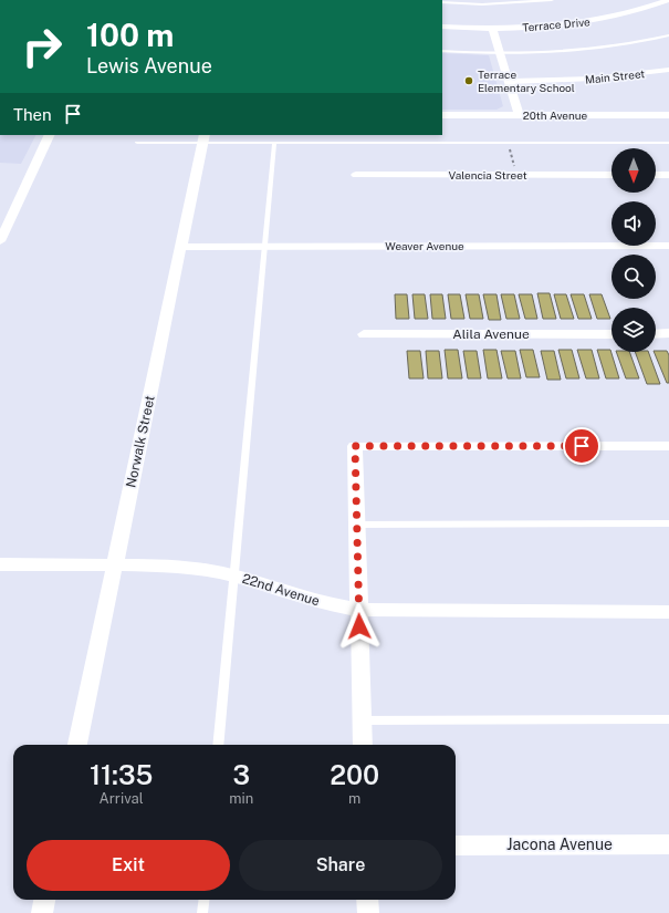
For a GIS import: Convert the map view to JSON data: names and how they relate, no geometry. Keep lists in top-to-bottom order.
{
  "streets": {
    "street": [
      "Terrace Drive",
      "Main Street",
      "20th Avenue",
      "Valencia Street",
      "Weaver Avenue",
      "Alila Avenue",
      "Norwalk Street",
      "22nd Avenue",
      "Jacona Avenue"
    ]
  },
  "crossings": [
    ["Weaver Avenue", "Norwalk Street"],
    ["Norwalk Street", "22nd Avenue"]
  ],
  "places": ["Terrace Elementary School"],
  "north": "bottom",
  "page": {
    "turn": ["100 m", "Lewis Avenue"],
    "then": "Then",
    "eta": [
      "11:35",
      "Arrival",
      "3",
      "min",
      "200",
      "m"
    ],
    "buttons": ["Exit", "Share"]
  }
}
